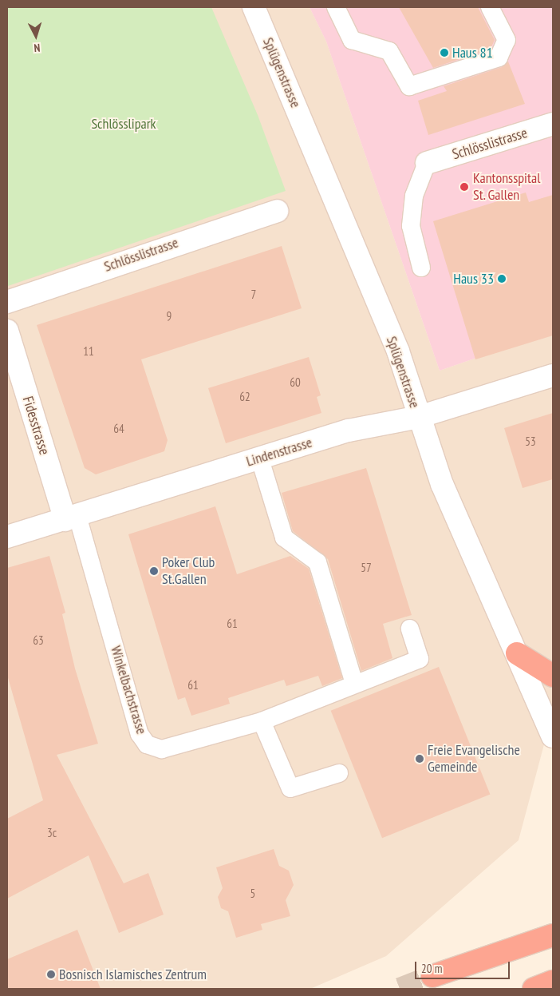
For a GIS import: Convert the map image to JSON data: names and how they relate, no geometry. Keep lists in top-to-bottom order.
{
  "streets": {
    "street": [
      "Splügenstrasse",
      "Schlösslistrasse",
      "Fidesstrasse",
      "Lindenstrasse"
    ],
    "lane": ["Winkelbachstrasse"]
  },
  "crossings": [
    ["Splügenstrasse", "Lindenstrasse"],
    ["Fidesstrasse", "Lindenstrasse"],
    ["Fidesstrasse", "Winkelbachstrasse"],
    ["Lindenstrasse", "Winkelbachstrasse"]
  ],
  "parks": ["Schlösslipark"],
  "places": [
    "Haus 81",
    "Kantonsspital St. Gallen",
    "Haus 33",
    "Poker Club St.Gallen",
    "Freie Evangelische Gemeinde",
    "Bosnisch Islamisches Zentrum"
  ],
  "house_numbers": [
    "7",
    "9",
    "11",
    "60",
    "62",
    "64",
    "53",
    "57",
    "61",
    "63",
    "61",
    "3c",
    "5"
  ],
  "scale_bar": "20 m",
  "north": "bottom"
}
